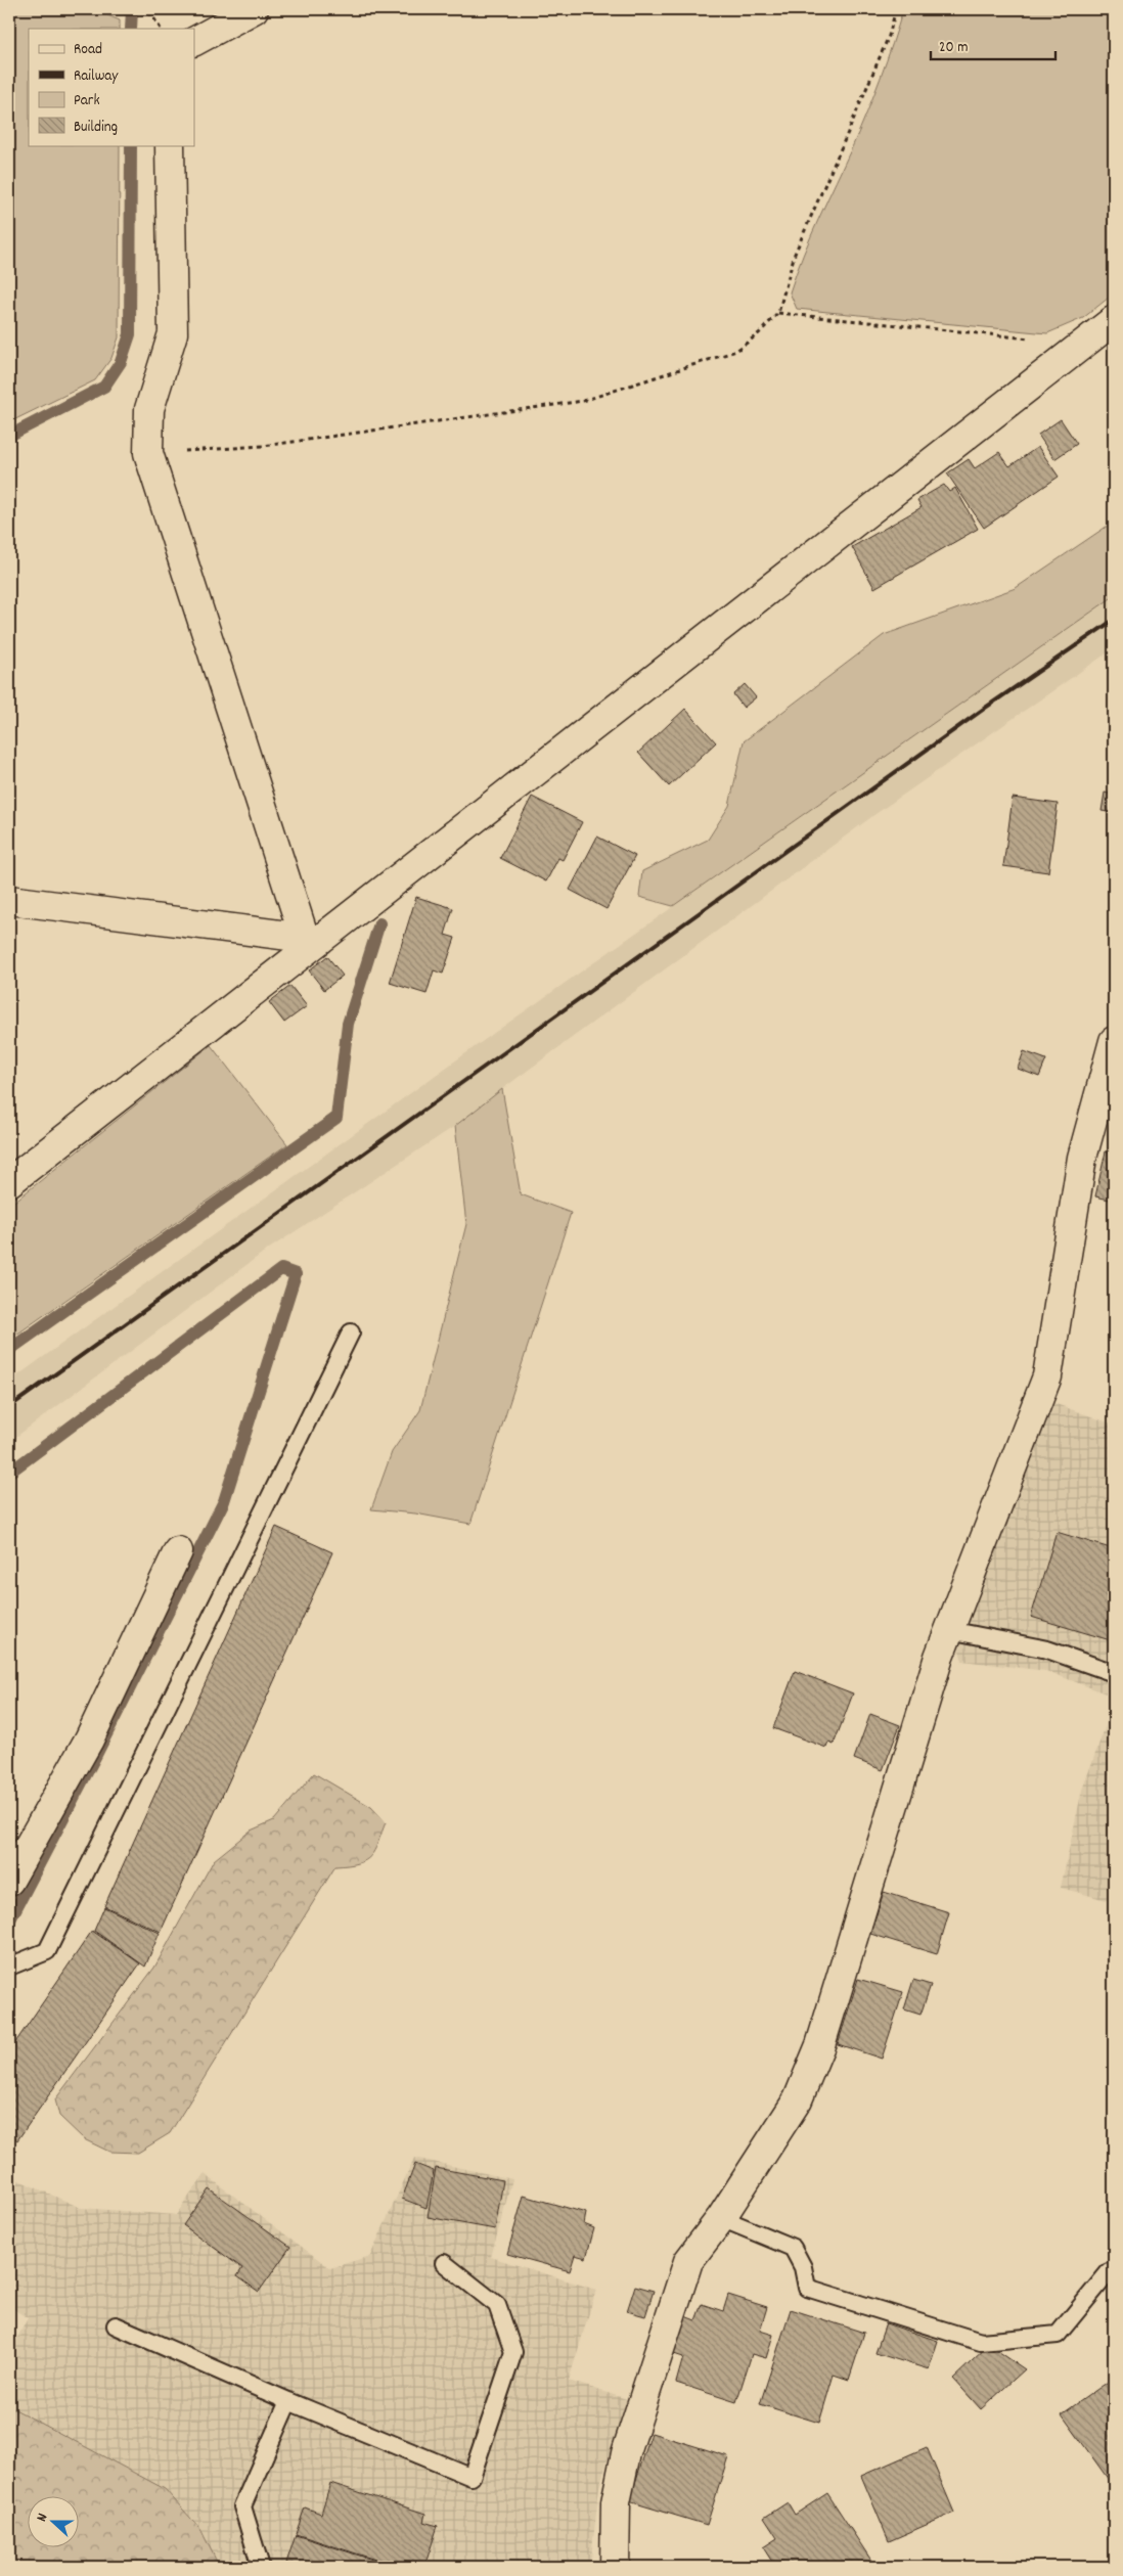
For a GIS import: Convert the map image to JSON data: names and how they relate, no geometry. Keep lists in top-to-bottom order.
{
  "legend": [
    "Road",
    "Railway",
    "Park",
    "Building"
  ],
  "scale_bar": "20 m",
  "north": "left"
}
